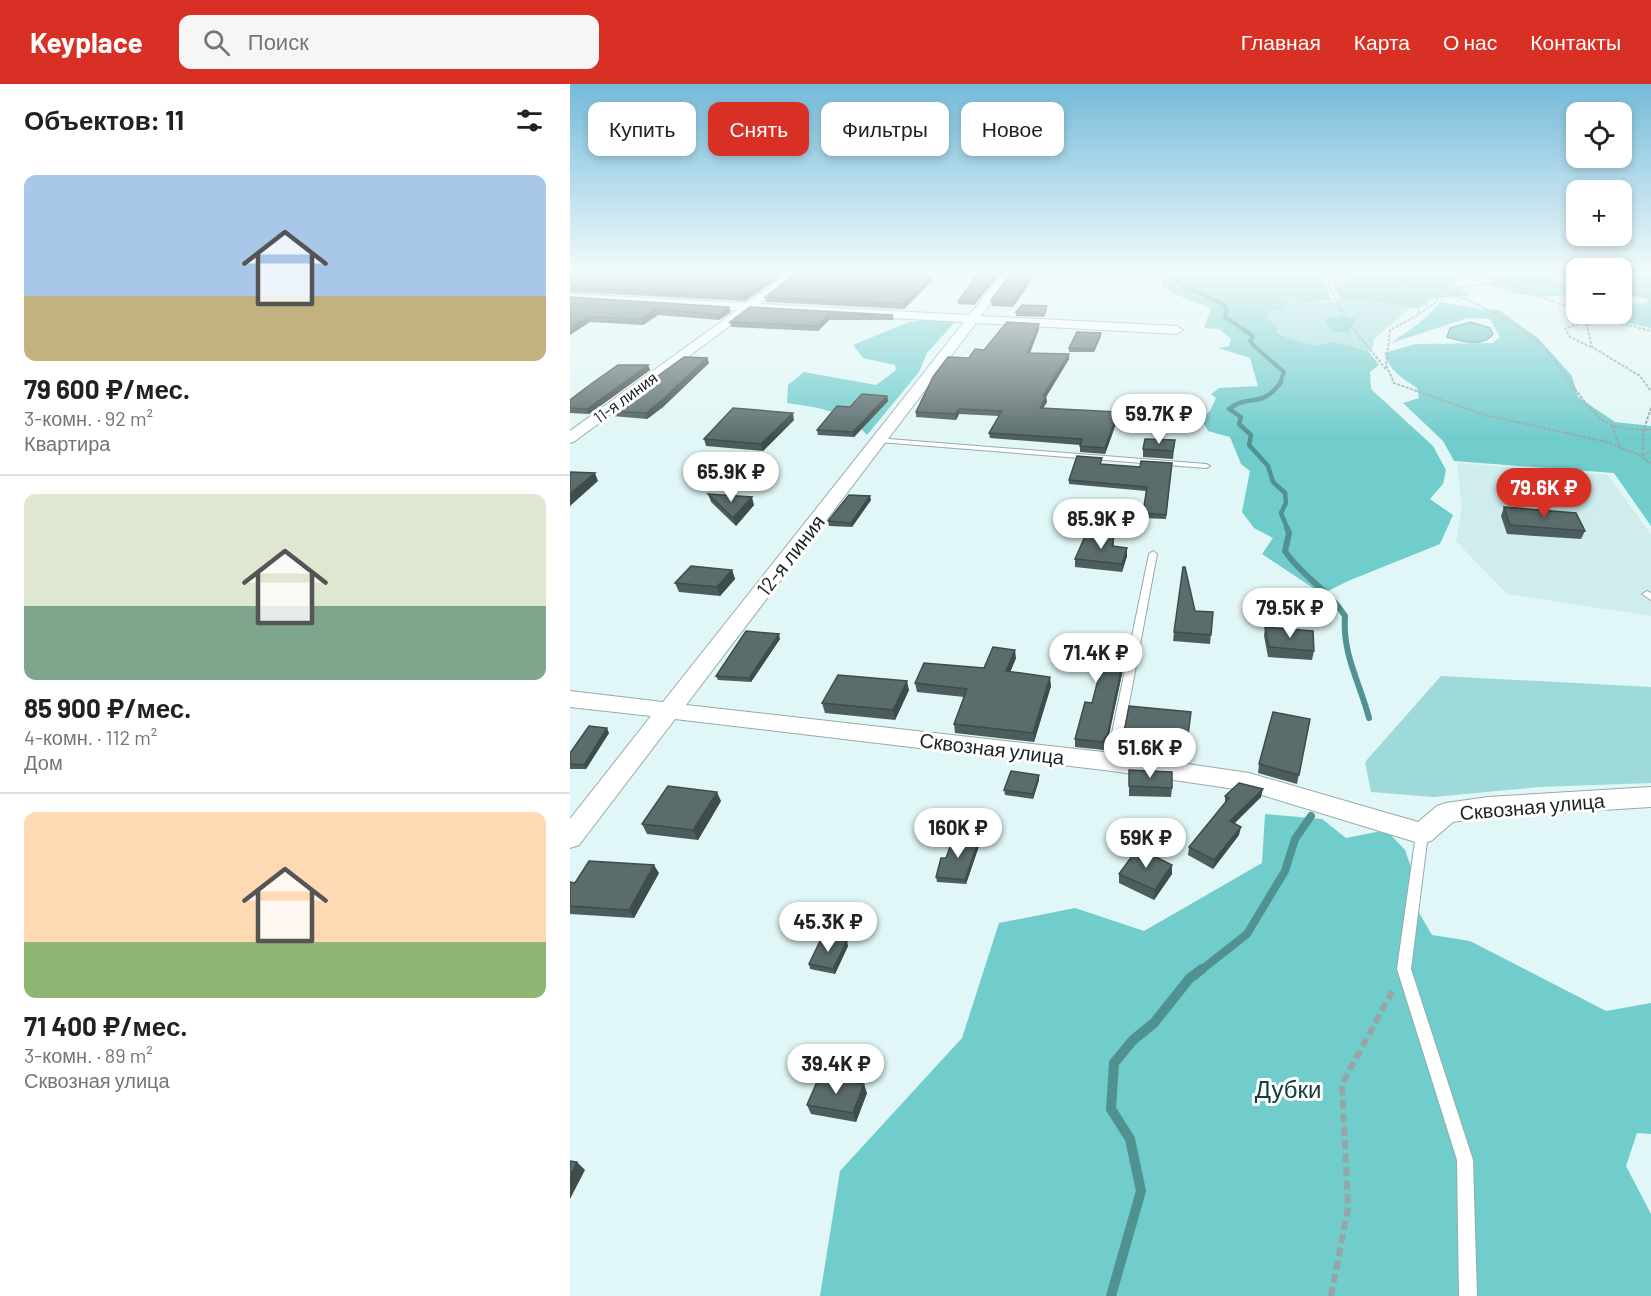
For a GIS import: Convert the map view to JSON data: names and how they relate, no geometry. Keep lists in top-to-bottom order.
{
  "streets": {
    "street": ["11-я линия", "12-я линия", "Сквозная улица"]
  },
  "crossings": [
    ["12-я линия", "Сквозная улица"]
  ],
  "parks": ["Дубки"],
  "page": {
    "header": "Keyplace",
    "search": "Поиск",
    "nav": [
      "Главная",
      "Карта",
      "О нас",
      "Контакты"
    ],
    "heading": "Объектов: 11",
    "map_buttons": ["+", "−"],
    "chip": [
      "Купить",
      "Снять",
      "Фильтры",
      "Новое"
    ],
    "list": [
      {
        "name": "79 600 ₽/мес.",
        "note": "3-комн. · 92 m² · Квартира"
      },
      {
        "name": "85 900 ₽/мес.",
        "note": "4-комн. · 112 m² · Дом"
      },
      {
        "name": "71 400 ₽/мес.",
        "note": "3-комн. · 89 m² · Сквозная улица"
      }
    ],
    "price": [
      "59.7K ₽",
      "65.9K ₽",
      "79.6K ₽",
      "85.9K ₽",
      "79.5K ₽",
      "71.4K ₽",
      "51.6K ₽",
      "160K ₽",
      "59K ₽",
      "45.3K ₽",
      "39.4K ₽"
    ]
  }
}
